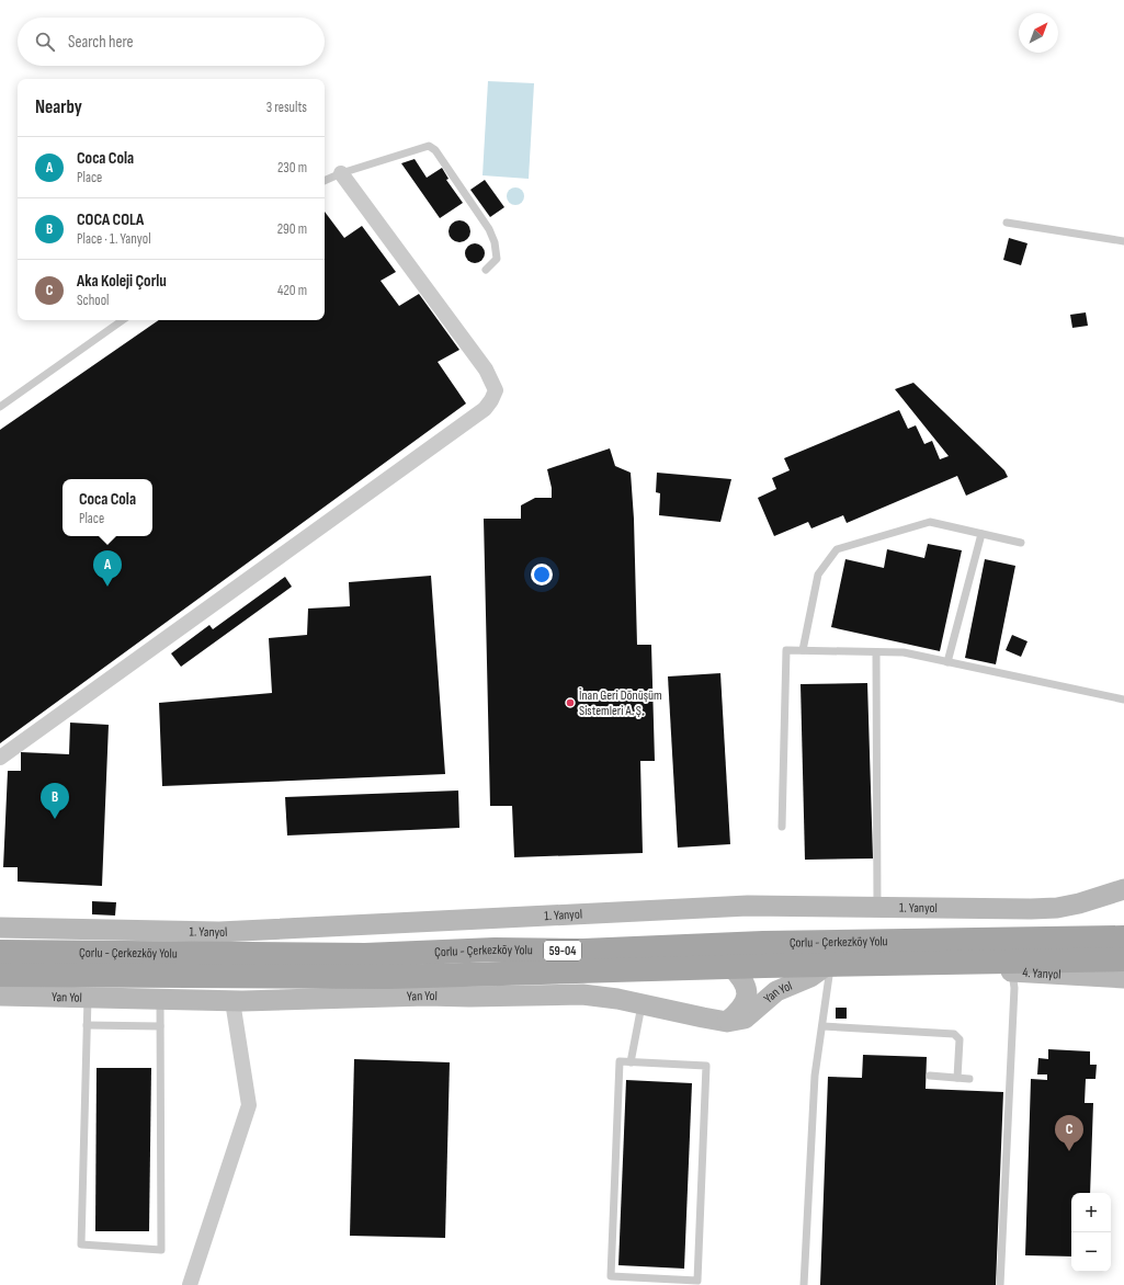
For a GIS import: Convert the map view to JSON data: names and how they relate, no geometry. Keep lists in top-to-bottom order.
{
  "streets": {
    "main road": [
      "1. Yanyol",
      "Çorlu - Çerkezköy Yolu",
      "59-04",
      "4. Yanyol",
      "Yan Yol"
    ]
  },
  "crossings": [
    ["Çorlu - Çerkezköy Yolu", "4. Yanyol"],
    ["Çorlu - Çerkezköy Yolu", "Yan Yol"]
  ],
  "places": ["İnan Geri Dönüşüm Sistemleri A. Ş."],
  "north": "top right",
  "page": {
    "search": "Search here",
    "heading": ["Nearby", "3 results"],
    "list": [
      {
        "mark": "A",
        "name": "Coca Cola",
        "note": "Place",
        "value": "230 m"
      },
      {
        "mark": "B",
        "name": "COCA COLA",
        "note": "Place · 1. Yanyol",
        "value": "290 m"
      },
      {
        "mark": "C",
        "name": "Aka Koleji Çorlu",
        "note": "School",
        "value": "420 m"
      }
    ],
    "popup": ["Coca Cola", "Place"],
    "pins": ["A", "B", "C"],
    "map_buttons": ["+", "−"]
  }
}
